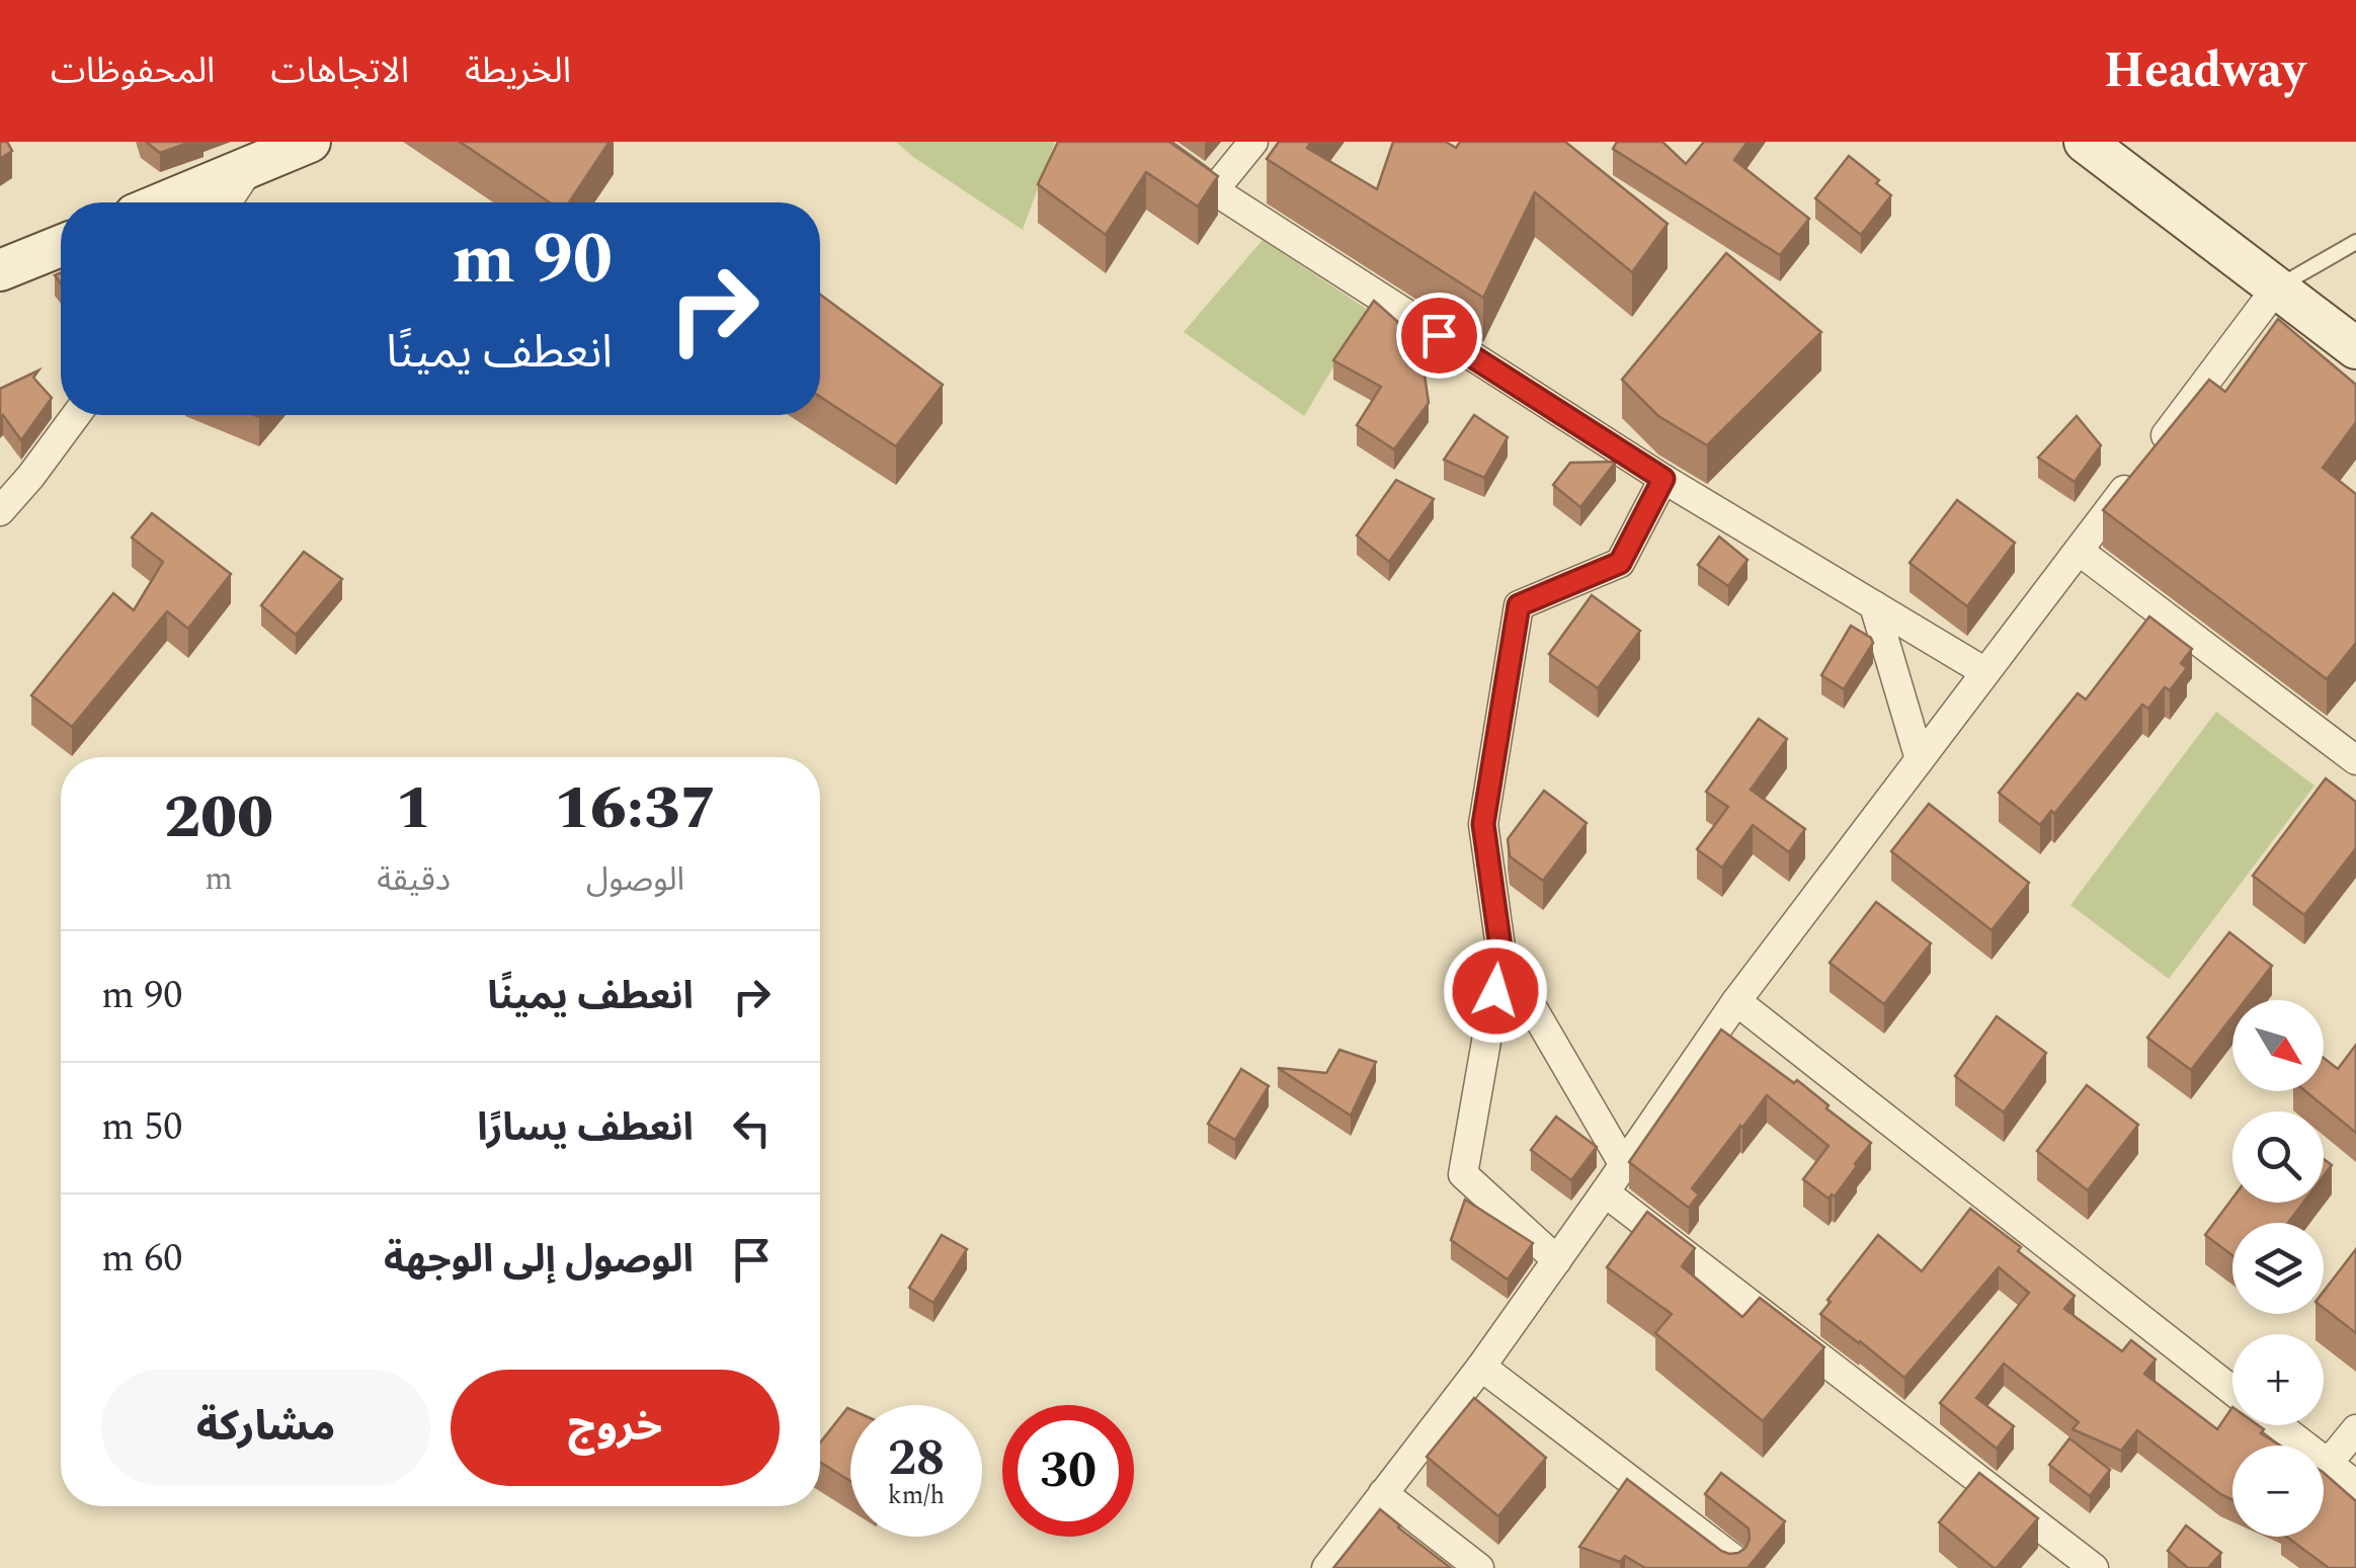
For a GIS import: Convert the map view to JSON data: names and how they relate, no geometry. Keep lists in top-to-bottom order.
{
  "north": "bottom right",
  "page": {
    "header": "Headway",
    "nav": ["الخريطة", "الاتجاهات", "المحفوظات"],
    "turn": ["90 m", "انعطف يمينًا"],
    "eta": [
      "16:37",
      "الوصول",
      "1",
      "دقيقة",
      "200",
      "m"
    ],
    "list": [
      {
        "name": "انعطف يمينًا",
        "value": "90 m"
      },
      {
        "name": "انعطف يسارًا",
        "value": "50 m"
      },
      {
        "name": "الوصول إلى الوجهة",
        "value": "60 m"
      }
    ],
    "map_buttons": ["+", "−"],
    "buttons": ["خروج", "مشاركة"],
    "speed": "28 km/h",
    "limit": "30"
  }
}
